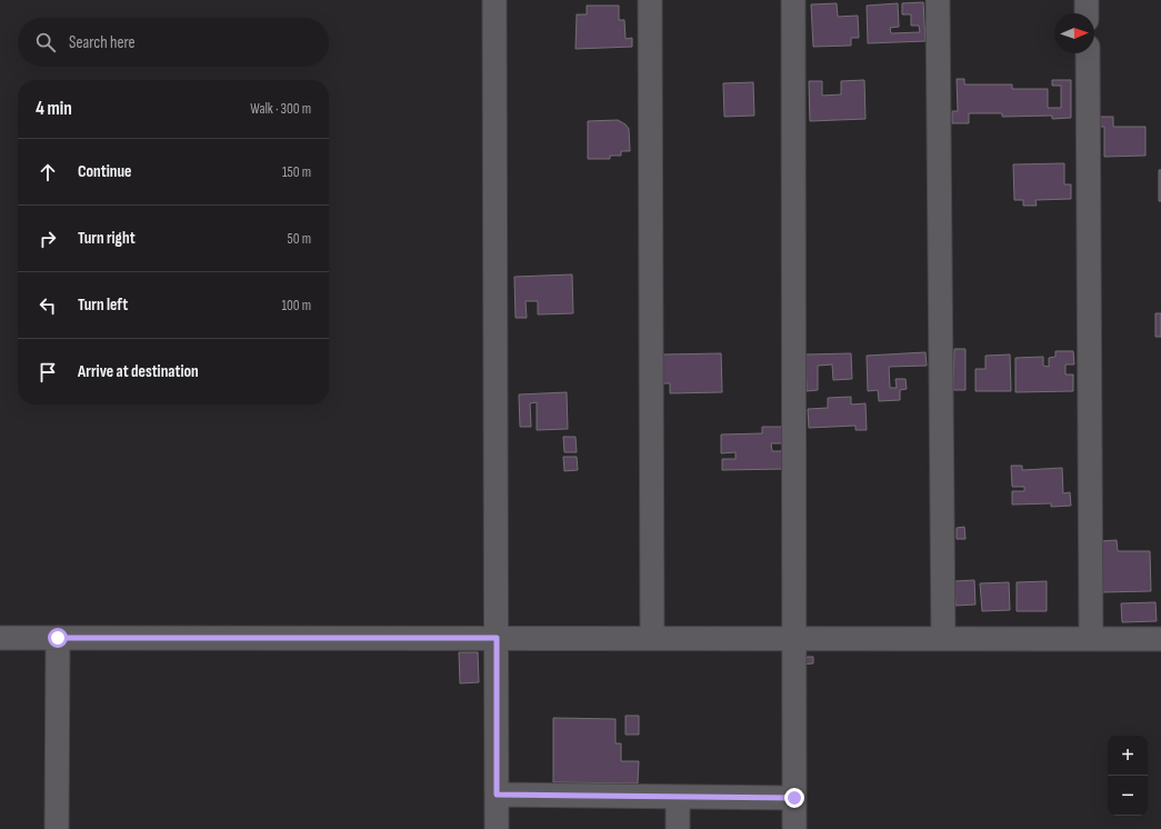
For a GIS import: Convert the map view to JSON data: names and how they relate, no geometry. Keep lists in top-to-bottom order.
{
  "north": "right",
  "page": {
    "search": "Search here",
    "heading": ["4 min", "Walk · 300 m"],
    "list": [
      ["Continue", "150 m"],
      ["Turn right", "50 m"],
      ["Turn left", "100 m"],
      "Arrive at destination"
    ],
    "map_buttons": ["+", "−"]
  }
}
